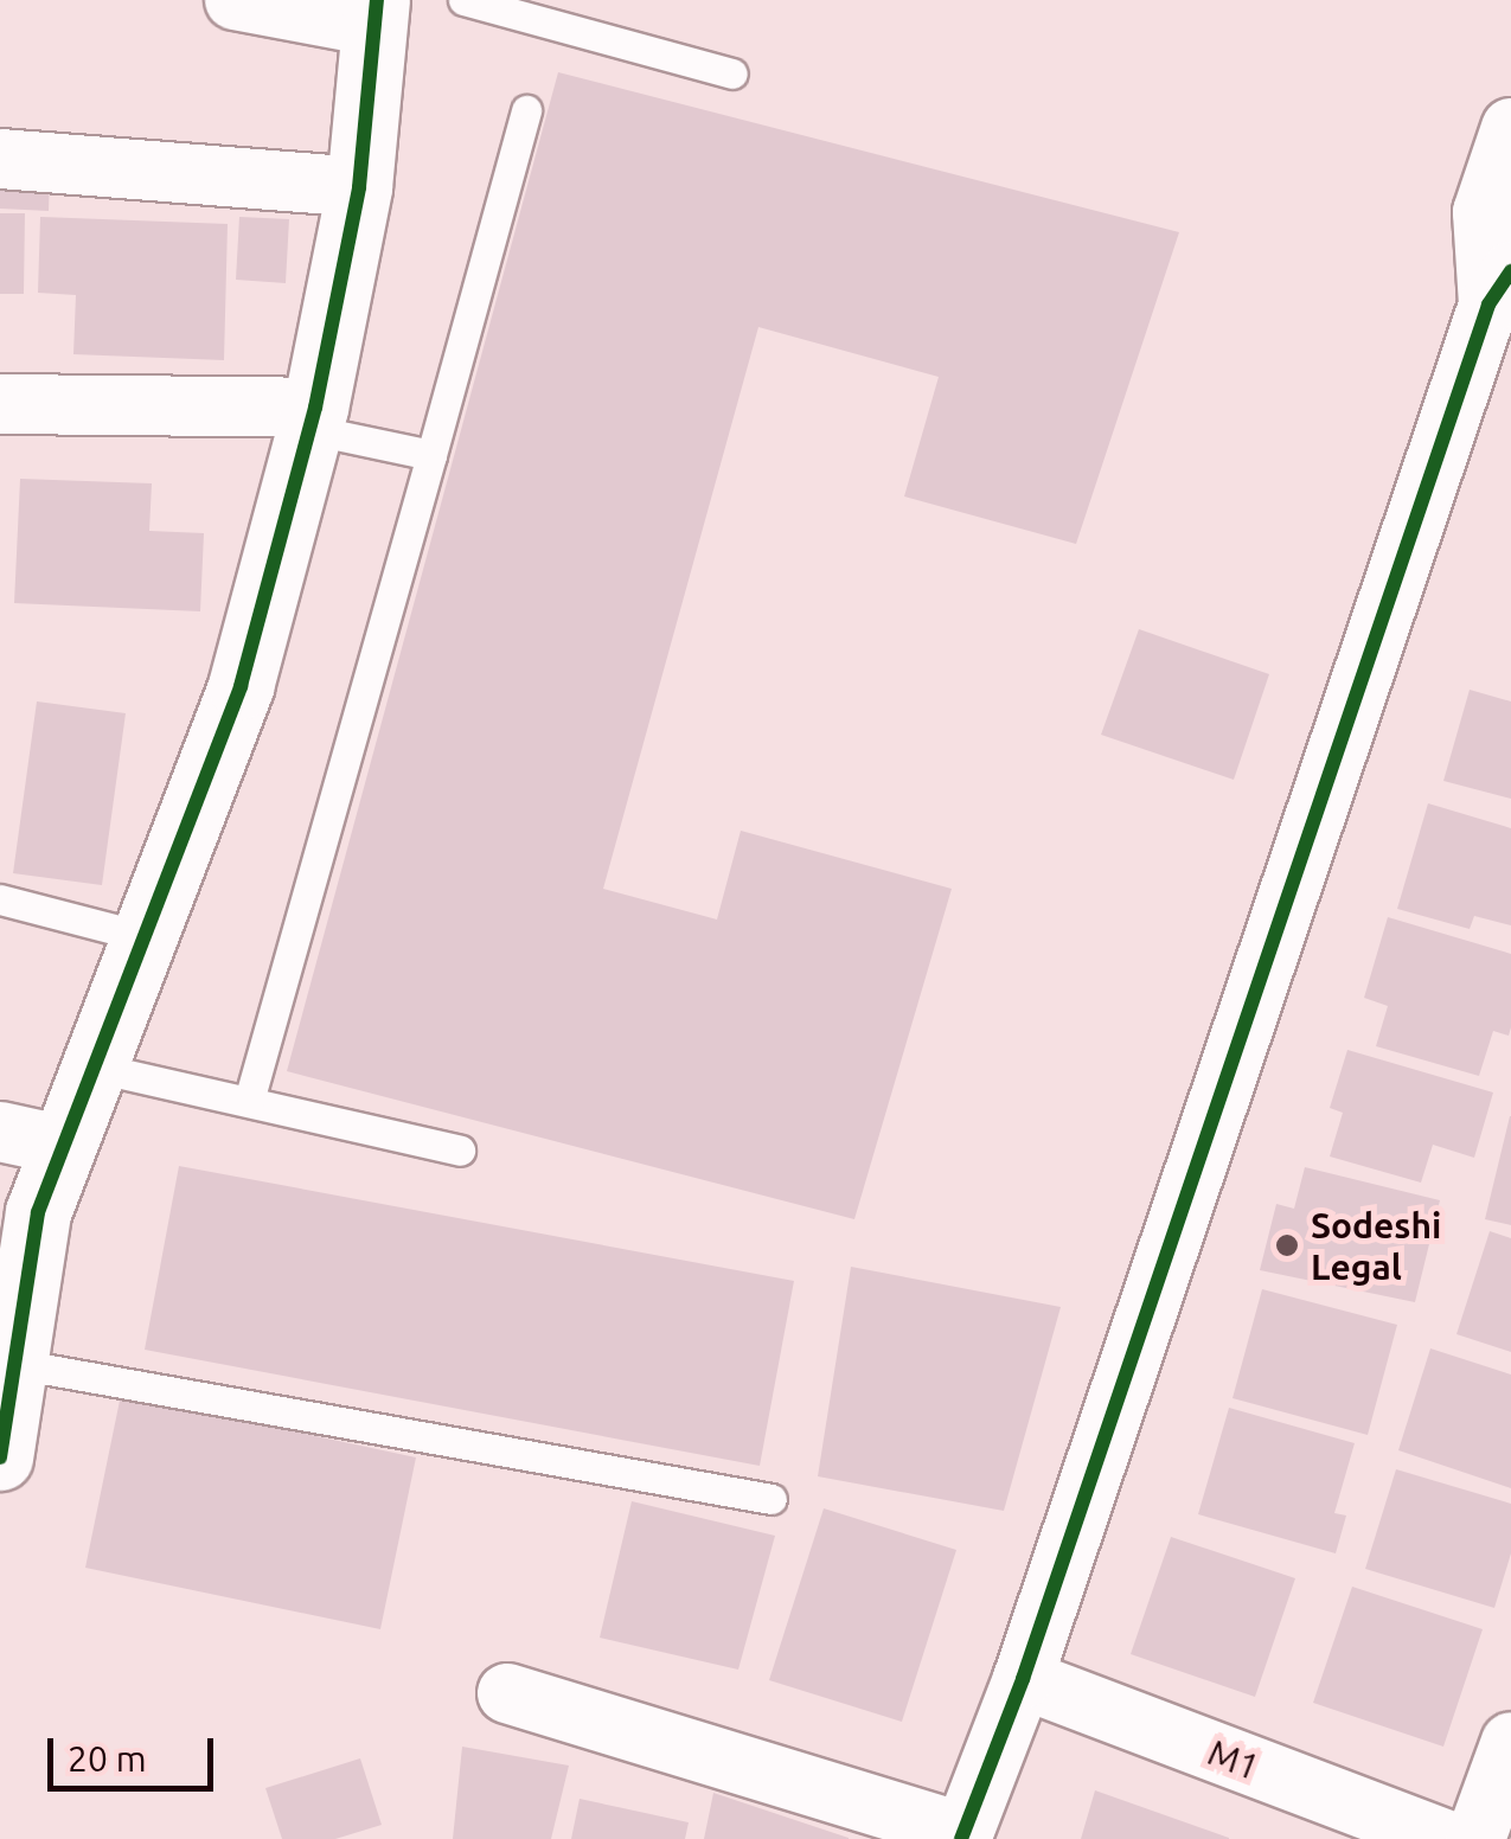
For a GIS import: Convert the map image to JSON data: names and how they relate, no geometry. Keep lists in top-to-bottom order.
{
  "streets": {
    "street": ["M1"]
  },
  "places": ["Sodeshi Legal"],
  "scale_bar": "20 m"
}
